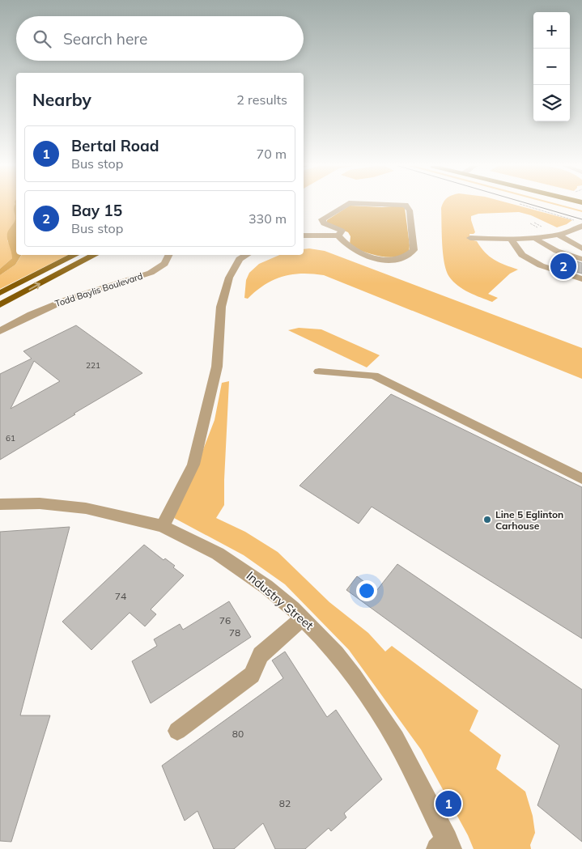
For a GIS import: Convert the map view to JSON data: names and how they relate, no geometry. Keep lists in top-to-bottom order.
{
  "streets": {
    "street": ["Todd Baylis Boulevard", "Industry Street"]
  },
  "places": ["Line 5 Eglinton Carhouse"],
  "house_numbers": [
    "221",
    "61",
    "74",
    "76",
    "78",
    "80",
    "82"
  ],
  "page": {
    "map_buttons": ["+", "−"],
    "search": "Search here",
    "heading": ["Nearby", "2 results"],
    "list": [
      {
        "mark": "1",
        "name": "Bertal Road",
        "note": "Bus stop",
        "value": "70 m"
      },
      {
        "mark": "2",
        "name": "Bay 15",
        "note": "Bus stop",
        "value": "330 m"
      }
    ],
    "pins": ["2", "1"]
  }
}
